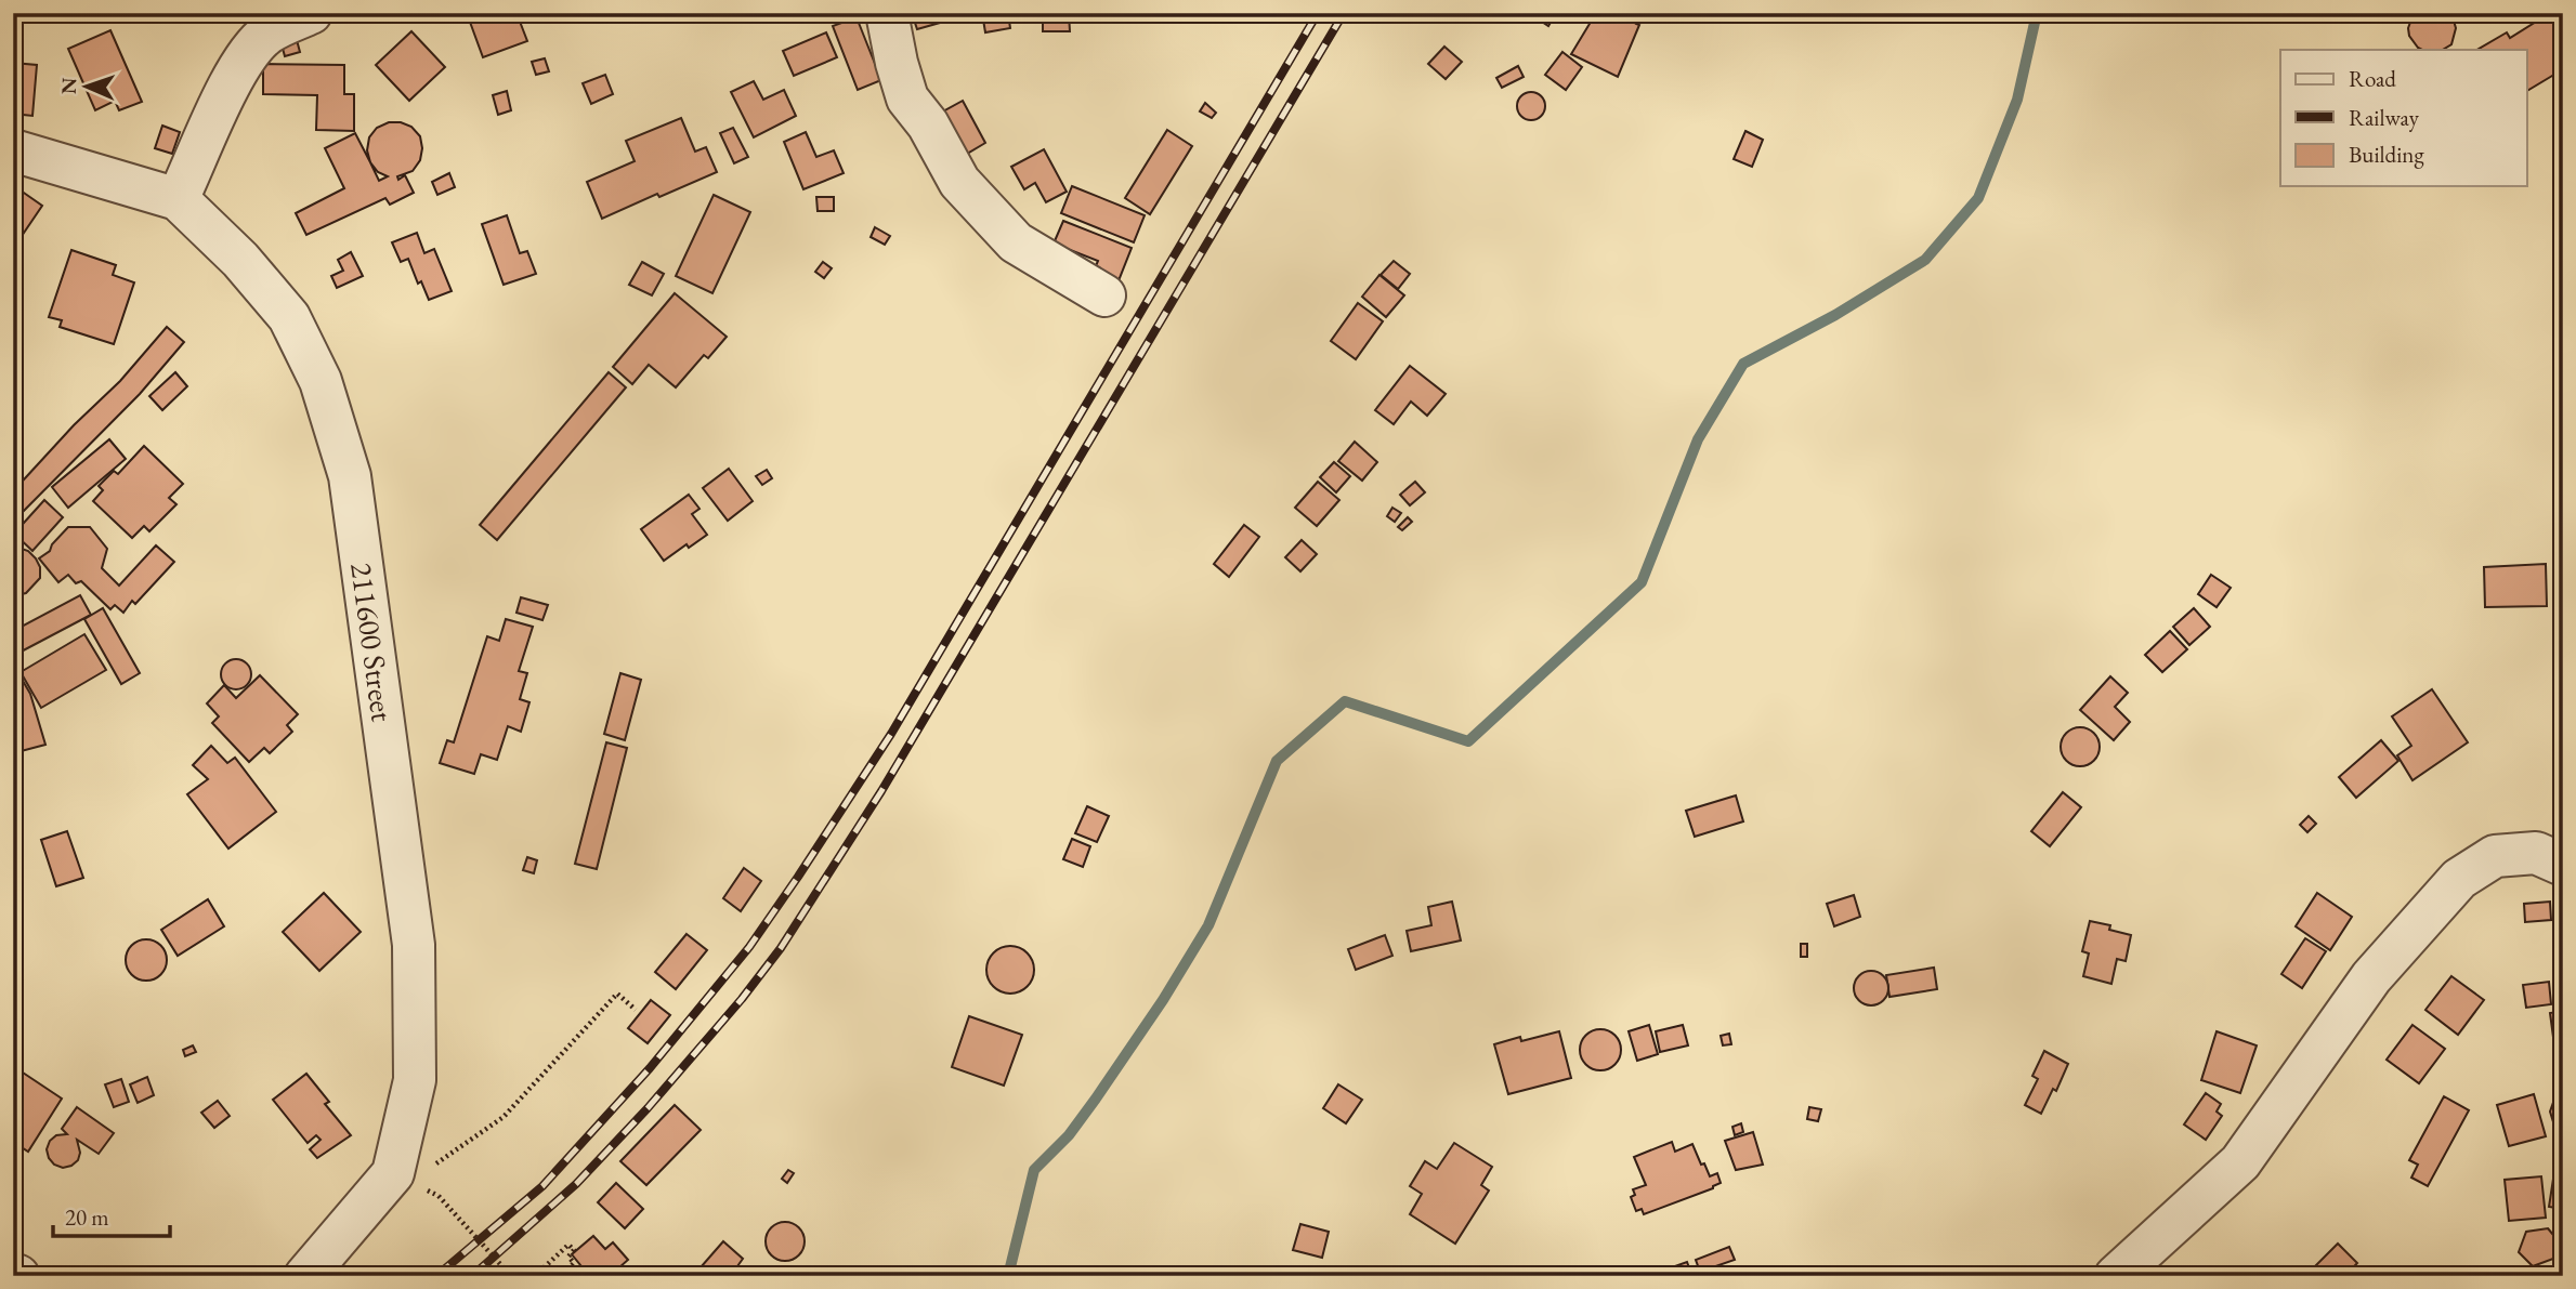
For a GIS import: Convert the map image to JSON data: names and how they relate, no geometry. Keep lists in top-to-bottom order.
{
  "streets": {
    "street": ["211600 Street"]
  },
  "legend": ["Road", "Railway", "Building"],
  "scale_bar": "20 m",
  "north": "left"
}
